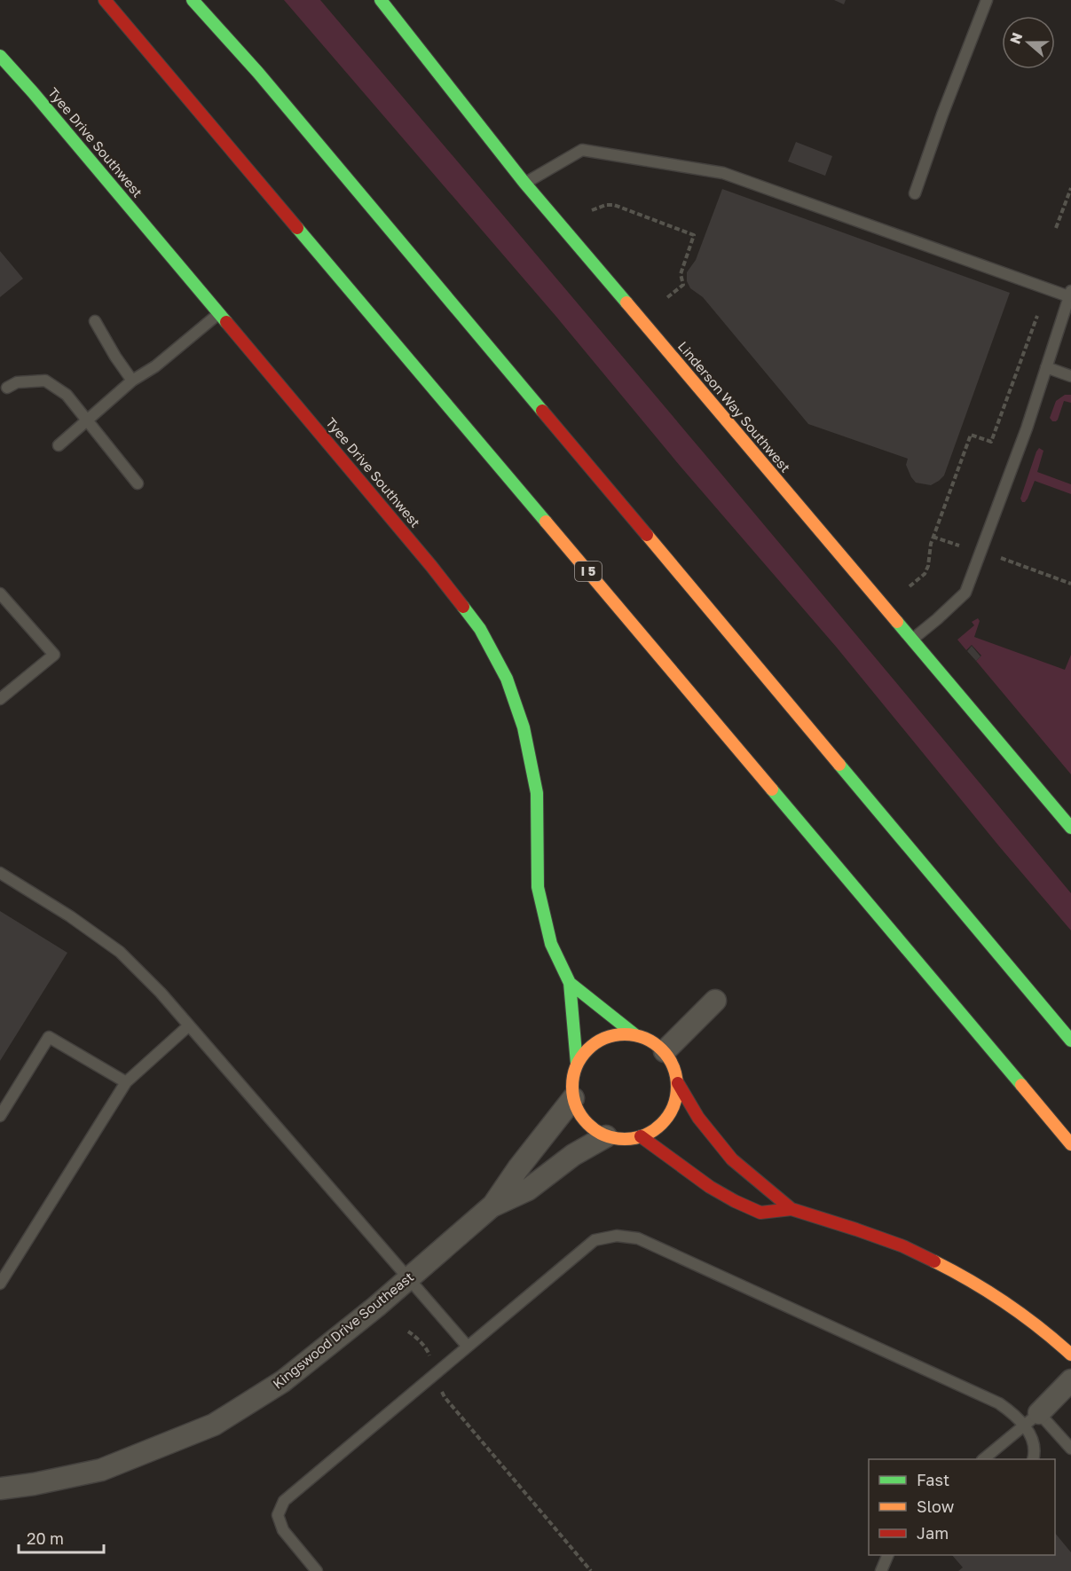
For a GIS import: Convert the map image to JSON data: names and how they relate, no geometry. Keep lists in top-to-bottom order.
{
  "streets": {
    "main road": ["Tyee Drive Southwest", "Linderson Way Southwest", "I 5"],
    "street": ["Kingswood Drive Southeast"]
  },
  "crossings": [
    ["Tyee Drive Southwest", "Kingswood Drive Southeast"]
  ],
  "legend": ["Fast", "Slow", "Jam"],
  "scale_bar": "20 m",
  "north": "left"
}
